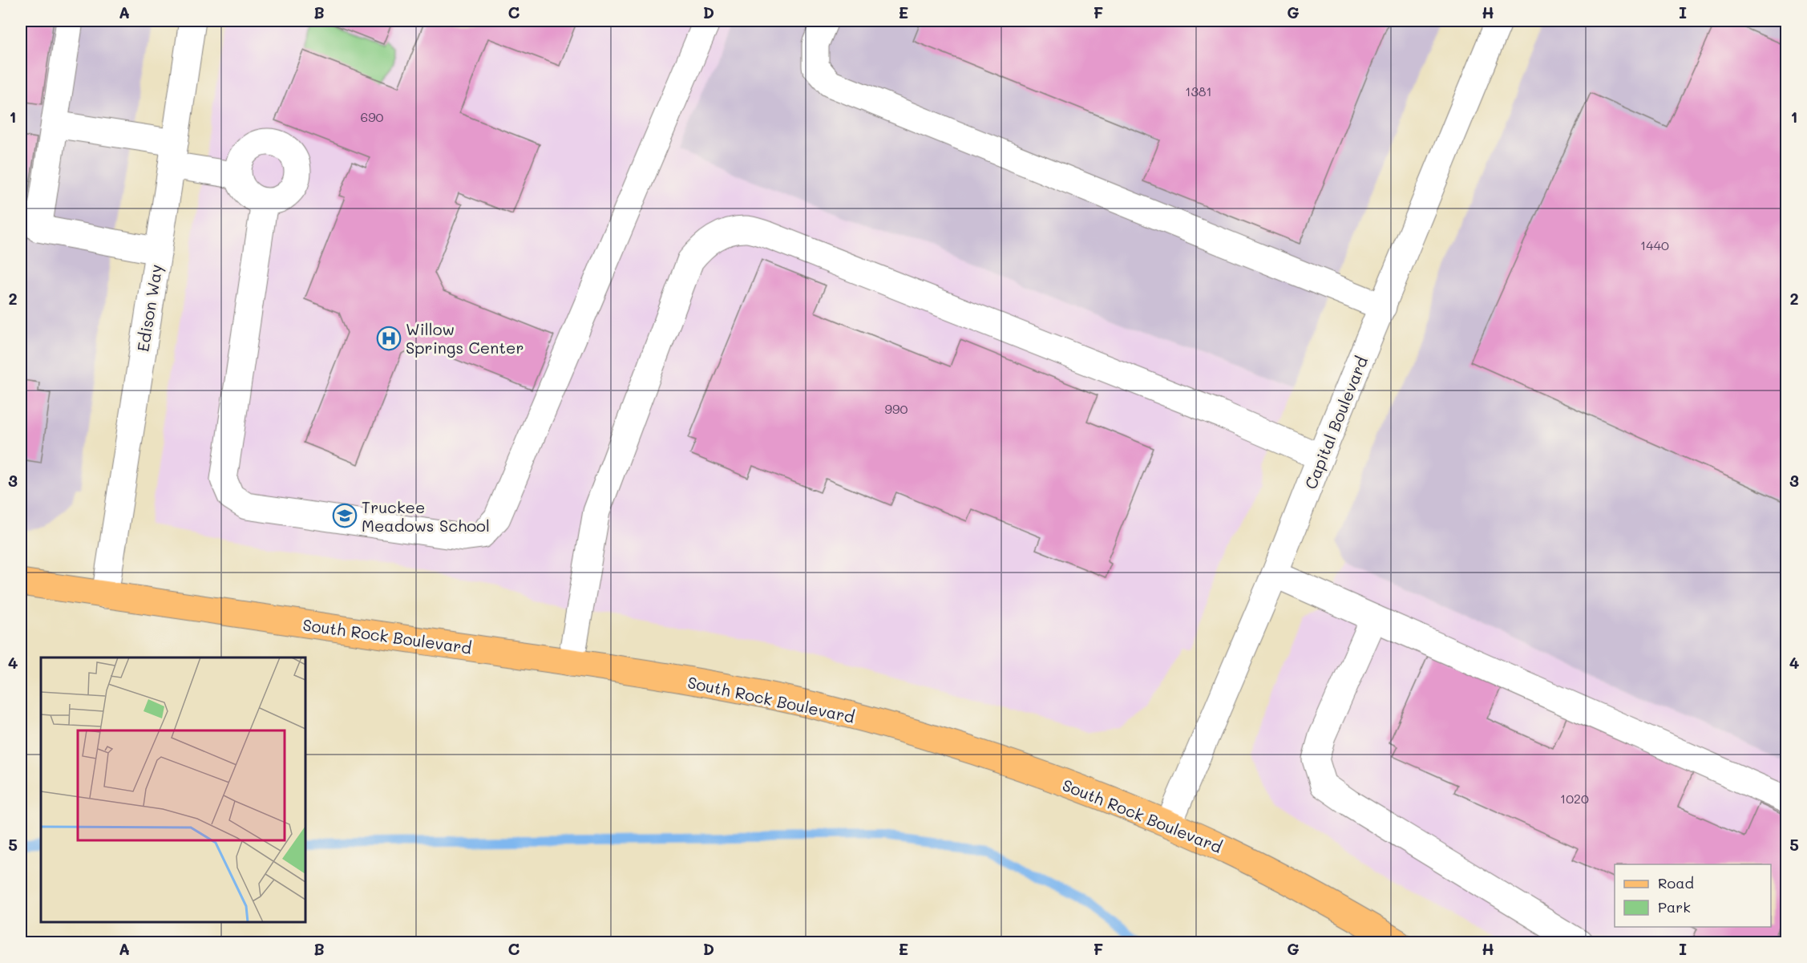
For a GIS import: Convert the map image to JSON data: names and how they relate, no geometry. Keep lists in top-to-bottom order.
{
  "streets": {
    "main road": ["South Rock Boulevard"],
    "street": ["Edison Way", "Capital Boulevard"]
  },
  "crossings": [
    ["Edison Way", "South Rock Boulevard"],
    ["Capital Boulevard", "South Rock Boulevard"]
  ],
  "places": {
    "hospital": ["Willow Springs Center"],
    "school or university": ["Truckee Meadows School"]
  },
  "house_numbers": [
    "1381",
    "690",
    "1440",
    "990",
    "1020"
  ],
  "legend": ["Road", "Park"],
  "grid": {
    "columns": [
      "A",
      "B",
      "C",
      "D",
      "E",
      "F",
      "G",
      "H",
      "I"
    ],
    "rows": [
      "1",
      "2",
      "3",
      "4",
      "5"
    ]
  }
}
